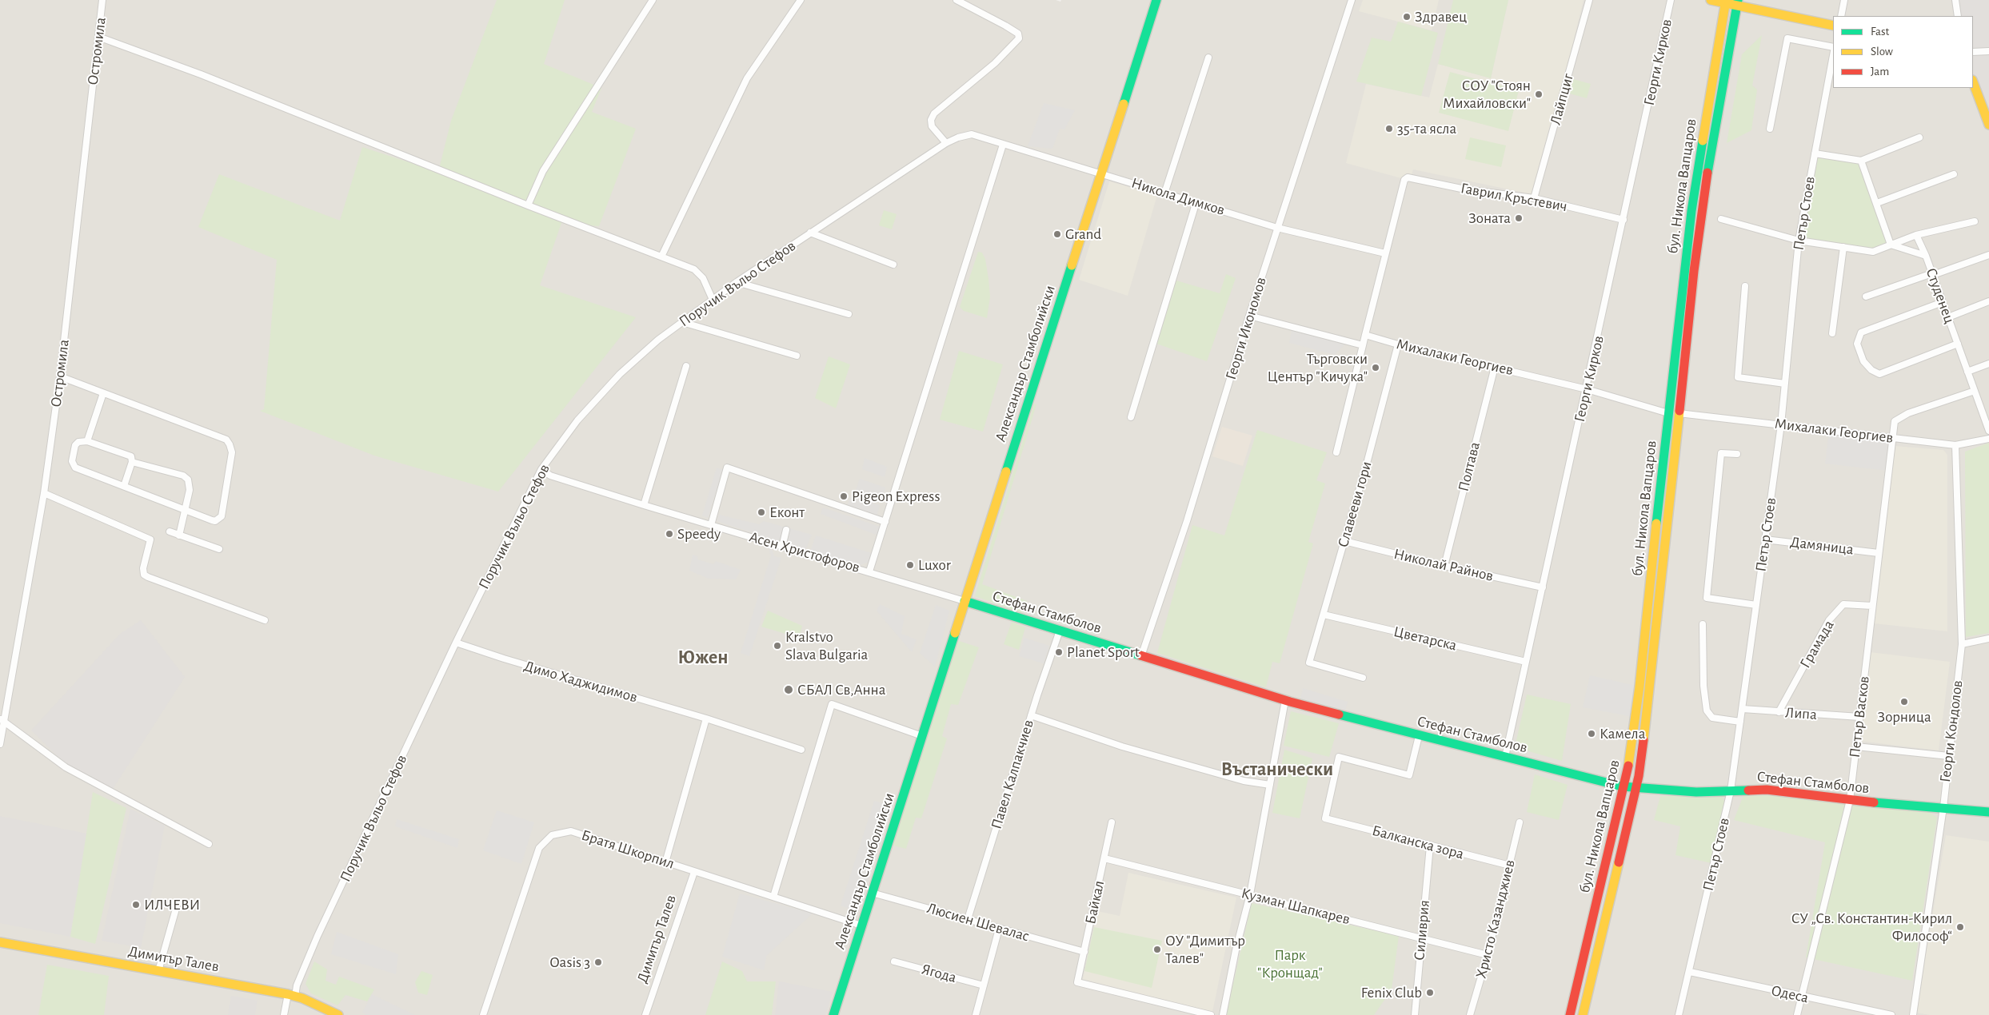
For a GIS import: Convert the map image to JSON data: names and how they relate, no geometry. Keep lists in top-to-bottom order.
{
  "streets": {
    "street": [
      "Остромила",
      "Георги Кирков",
      "Лайпциг",
      "бул. Никола Вапцаров",
      "Никола Димков",
      "Гаврил Кръстевич",
      "Петър Стоев",
      "Поручик Въльо Стефов",
      "Студенец",
      "Георги Икономов",
      "Михалаки Георгиев",
      "Александър Стамболийски",
      "Полтава",
      "Славееви гори",
      "Дамяница",
      "Асен Христофоров",
      "Николай Райнов",
      "Стефан Стамболов",
      "Цветарска",
      "Грамада",
      "Димо Хаджидимов",
      "Липа",
      "Петър Васков",
      "Георги Кондолов",
      "Павел Калпакчиев",
      "Балканска зора",
      "Братя Шкорпил",
      "Байкал",
      "Кузман Шапкарев",
      "Христо Казанджиев",
      "Люсиен Шевалас",
      "Силиврия",
      "Димитър Талев",
      "Ягода",
      "Одеса"
    ]
  },
  "crossings": [
    ["Георги Кирков", "Гаврил Кръстевич"],
    ["Георги Кирков", "Михалаки Георгиев"],
    ["Георги Кирков", "Николай Райнов"],
    ["Георги Кирков", "Стефан Стамболов"],
    ["Георги Кирков", "Цветарска"],
    ["Лайпциг", "Гаврил Кръстевич"],
    ["бул. Никола Вапцаров", "Михалаки Георгиев"],
    ["бул. Никола Вапцаров", "Стефан Стамболов"],
    ["Никола Димков", "Гаврил Кръстевич"],
    ["Никола Димков", "Поручик Въльо Стефов"],
    ["Никола Димков", "Георги Икономов"],
    ["Никола Димков", "Александър Стамболийски"],
    ["Петър Стоев", "Михалаки Георгиев"],
    ["Петър Стоев", "Дамяница"],
    ["Петър Стоев", "Стефан Стамболов"],
    ["Петър Стоев", "Липа"],
    ["Петър Стоев", "Одеса"],
    ["Поручик Въльо Стефов", "Асен Христофоров"],
    ["Поручик Въльо Стефов", "Димо Хаджидимов"],
    ["Поручик Въльо Стефов", "Димитър Талев"],
    ["Студенец", "Петър Васков"],
    ["Георги Икономов", "Стефан Стамболов"],
    ["Михалаки Георгиев", "Полтава"],
    ["Михалаки Георгиев", "Славееви гори"],
    ["Михалаки Георгиев", "Петър Васков"],
    ["Михалаки Георгиев", "Георги Кондолов"],
    ["Александър Стамболийски", "Асен Христофоров"],
    ["Александър Стамболийски", "Стефан Стамболов"],
    ["Александър Стамболийски", "Братя Шкорпил"],
    ["Александър Стамболийски", "Люсиен Шевалас"],
    ["Полтава", "Николай Райнов"],
    ["Славееви гори", "Николай Райнов"],
    ["Славееви гори", "Цветарска"],
    ["Дамяница", "Петър Васков"],
    ["Асен Христофоров", "Стефан Стамболов"],
    ["Стефан Стамболов", "Петър Васков"],
    ["Стефан Стамболов", "Георги Кондолов"],
    ["Стефан Стамболов", "Павел Калпакчиев"],
    ["Стефан Стамболов", "Балканска зора"],
    ["Грамада", "Липа"],
    ["Грамада", "Петър Васков"],
    ["Липа", "Петър Васков"],
    ["Петър Васков", "Одеса"],
    ["Павел Калпакчиев", "Люсиен Шевалас"],
    ["Балканска зора", "Христо Казанджиев"],
    ["Балканска зора", "Силиврия"],
    ["Братя Шкорпил", "Димитър Талев"],
    ["Байкал", "Кузман Шапкарев"],
    ["Байкал", "Люсиен Шевалас"],
    ["Кузман Шапкарев", "Христо Казанджиев"],
    ["Кузман Шапкарев", "Силиврия"]
  ],
  "districts": ["Южен", "Въстанически"],
  "parks": ["Парк \"Кронщад\""],
  "places": [
    "Здравец",
    "СОУ \"Стоян Михайловски\"",
    "35-та ясла",
    "Зоната",
    "Grand",
    "Търговски Център \"Кичука\"",
    "Pigeon Express",
    "Еконт",
    "Speedy",
    "Luxor",
    "Kralstvo Slava Bulgaria",
    "Planet Sport",
    "СБАЛ Св,Анна",
    "Зорница",
    "Камела",
    "ИЛЧЕВИ",
    "СУ „Св. Константин-Кирил Философ“",
    "ОУ \"Димитър Талев\"",
    "Oasis 3",
    "Fenix Club"
  ],
  "legend": ["Fast", "Slow", "Jam"]
}
